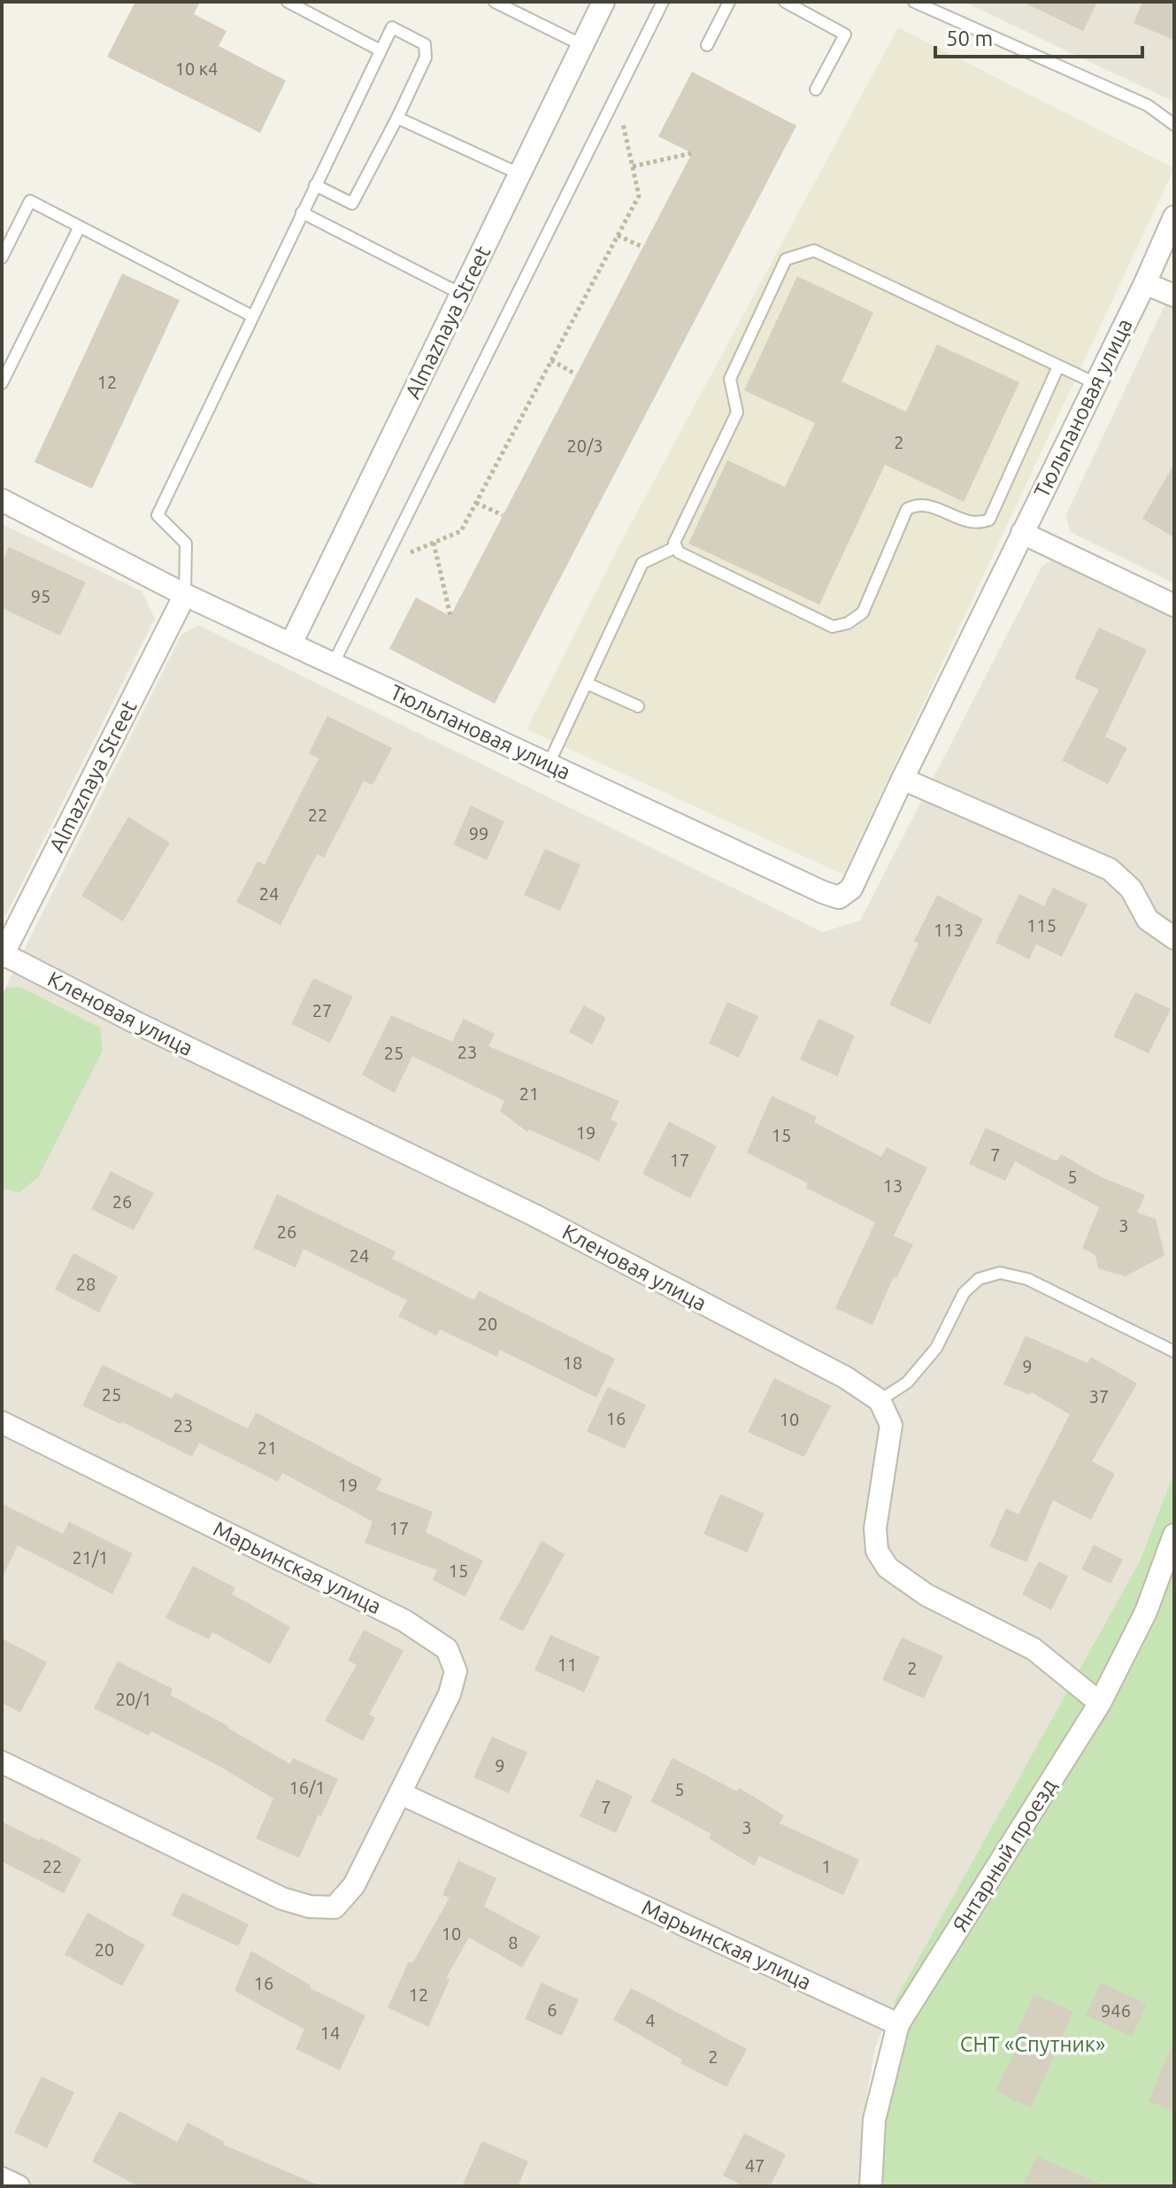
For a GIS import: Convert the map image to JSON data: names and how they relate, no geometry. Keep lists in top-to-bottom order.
{
  "streets": {
    "street": [
      "Almaznaya Street",
      "Тюльпановая улица",
      "Кленовая улица",
      "Марьинская улица",
      "Янтарный проезд"
    ]
  },
  "crossings": [
    ["Almaznaya Street", "Тюльпановая улица"],
    ["Almaznaya Street", "Кленовая улица"],
    ["Марьинская улица", "Янтарный проезд"]
  ],
  "parks": ["СНТ «Спутник»"],
  "house_numbers": [
    "10 к4",
    "12",
    "2",
    "20/3",
    "95",
    "22",
    "99",
    "24",
    "115",
    "113",
    "27",
    "23",
    "25",
    "21",
    "19",
    "15",
    "7",
    "17",
    "5",
    "13",
    "26",
    "3",
    "26",
    "24",
    "28",
    "20",
    "18",
    "9",
    "25",
    "37",
    "16",
    "10",
    "23",
    "21",
    "19",
    "17",
    "21/1",
    "15",
    "11",
    "2",
    "20/1",
    "9",
    "16/1",
    "5",
    "7",
    "3",
    "22",
    "1",
    "10",
    "8",
    "20",
    "16",
    "12",
    "6",
    "946",
    "4",
    "14",
    "2",
    "47"
  ],
  "scale_bar": "50 m"
}
